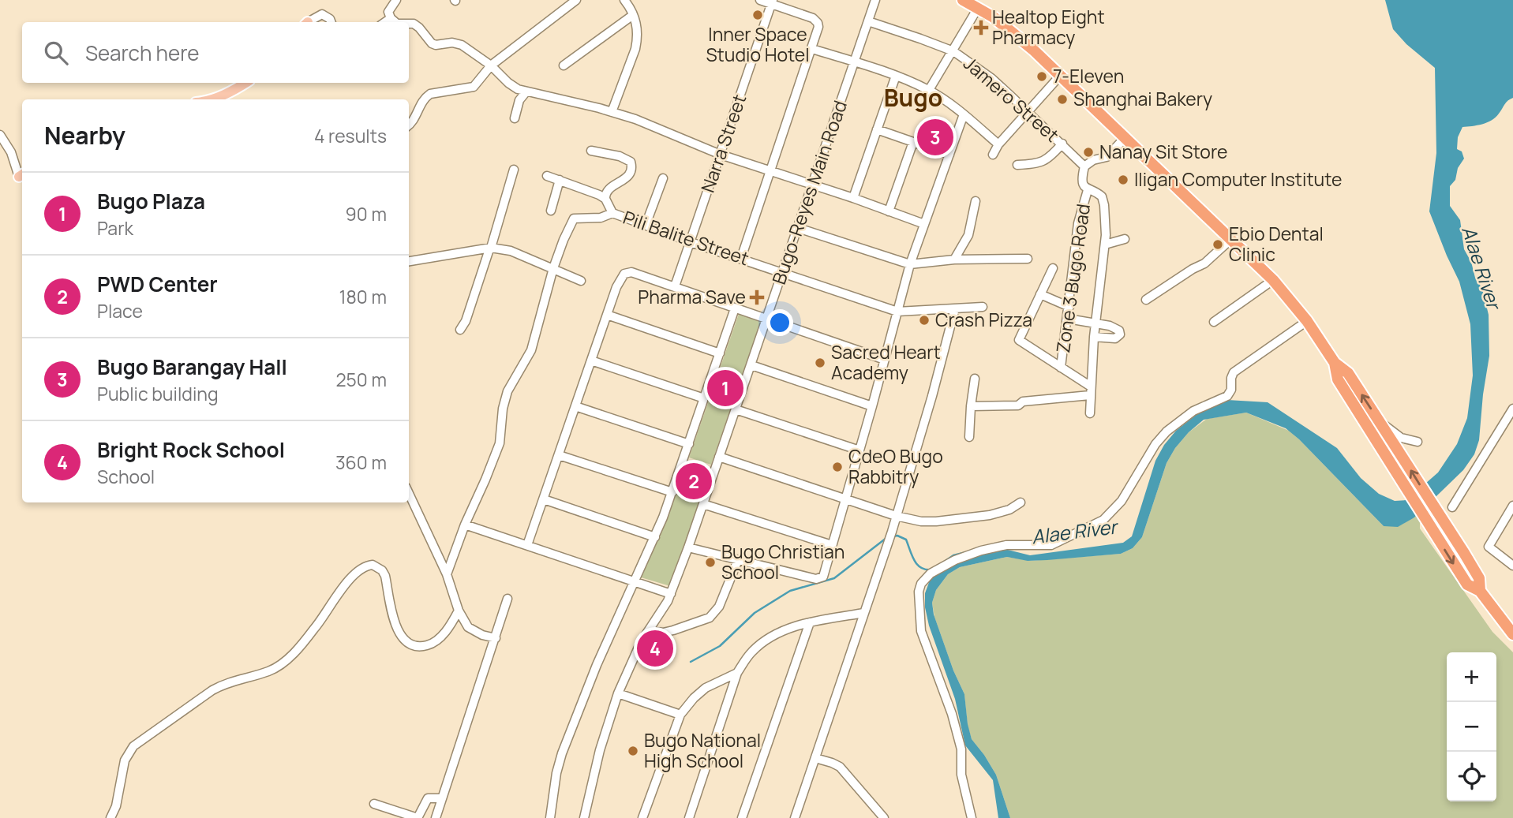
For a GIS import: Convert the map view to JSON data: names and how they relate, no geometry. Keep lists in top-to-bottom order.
{
  "streets": {
    "street": [
      "Jamero Street",
      "Narra Street",
      "Bugo-Reyes Main Road",
      "Pili Balite Street",
      "Zone 3 Bugo Road"
    ]
  },
  "crossings": [
    ["Jamero Street", "Bugo-Reyes Main Road"],
    ["Narra Street", "Pili Balite Street"],
    ["Bugo-Reyes Main Road", "Pili Balite Street"]
  ],
  "districts": ["Bugo"],
  "water": ["Alae River"],
  "places": {
    "other": [
      "Inner Space Studio Hotel",
      "7-Eleven",
      "Shanghai Bakery",
      "Nanay Sit Store",
      "Iligan Computer Institute",
      "Ebio Dental Clinic",
      "Crash Pizza",
      "Sacred Heart Academy",
      "CdeO Bugo Rabbitry",
      "Bugo Christian School",
      "Bugo National High School"
    ],
    "health": ["Healtop Eight Pharmacy", "Pharma Save"]
  },
  "page": {
    "search": "Search here",
    "heading": ["Nearby", "4 results"],
    "pins": [
      "3",
      "1",
      "2",
      "4"
    ],
    "list": [
      {
        "mark": "1",
        "name": "Bugo Plaza",
        "note": "Park",
        "value": "90 m"
      },
      {
        "mark": "2",
        "name": "PWD Center",
        "note": "Place",
        "value": "180 m"
      },
      {
        "mark": "3",
        "name": "Bugo Barangay Hall",
        "note": "Public building",
        "value": "250 m"
      },
      {
        "mark": "4",
        "name": "Bright Rock School",
        "note": "School",
        "value": "360 m"
      }
    ],
    "map_buttons": ["+", "−"]
  }
}
